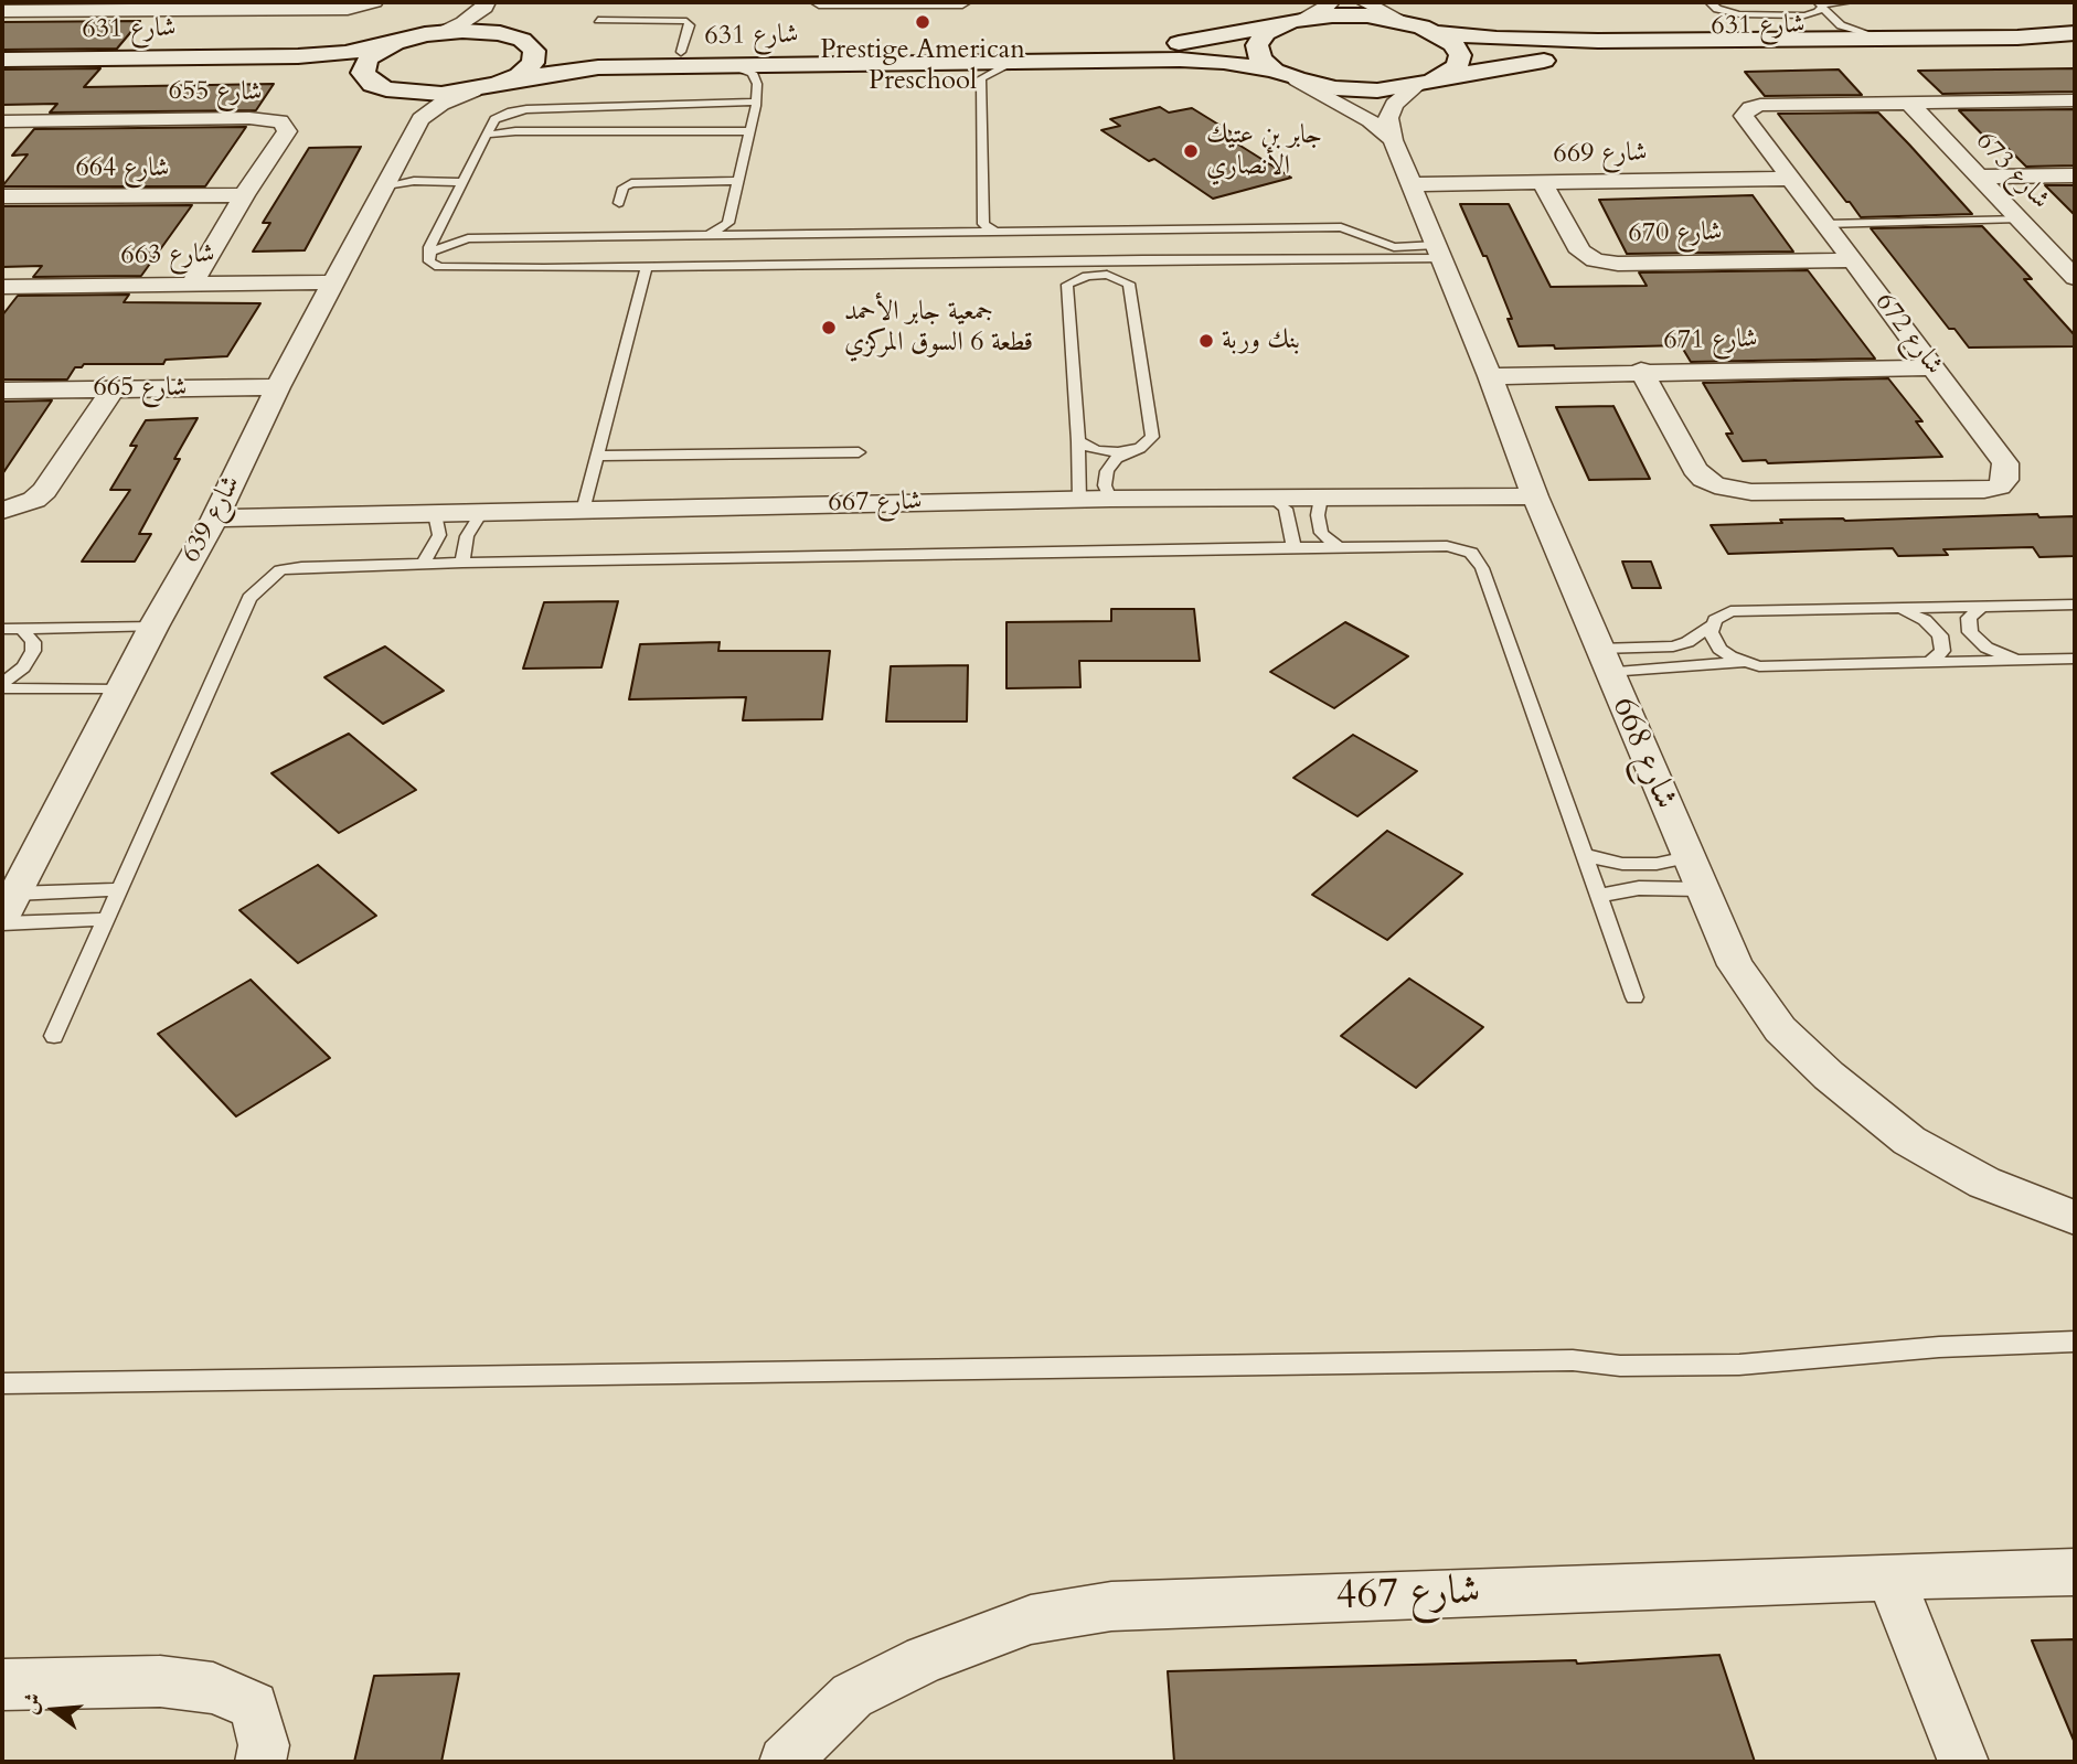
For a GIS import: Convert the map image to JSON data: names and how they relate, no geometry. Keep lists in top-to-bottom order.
{
  "streets": {
    "main road": ["شارع 631"],
    "street": [
      "شارع 655",
      "شارع 669",
      "شارع 664",
      "شارع 673",
      "شارع 670",
      "شارع 663",
      "شارع 672",
      "شارع 671",
      "شارع 665",
      "شارع 667",
      "شارع 639",
      "شارع 668",
      "شارع 467"
    ]
  },
  "crossings": [
    ["شارع 631", "شارع 668"],
    ["شارع 655", "شارع 664"],
    ["شارع 655", "شارع 663"],
    ["شارع 669", "شارع 670"],
    ["شارع 669", "شارع 672"],
    ["شارع 669", "شارع 668"],
    ["شارع 673", "شارع 672"],
    ["شارع 670", "شارع 672"],
    ["شارع 663", "شارع 639"],
    ["شارع 672", "شارع 671"],
    ["شارع 671", "شارع 668"],
    ["شارع 665", "شارع 639"],
    ["شارع 667", "شارع 639"],
    ["شارع 667", "شارع 668"]
  ],
  "places": [
    "Prestige American Preschool",
    "جابر بن عتيك الأنصاري",
    "جمعية جابر الأحمد قطعة 6 السوق المركزي",
    "بنك وربة"
  ],
  "north": "left"
}
